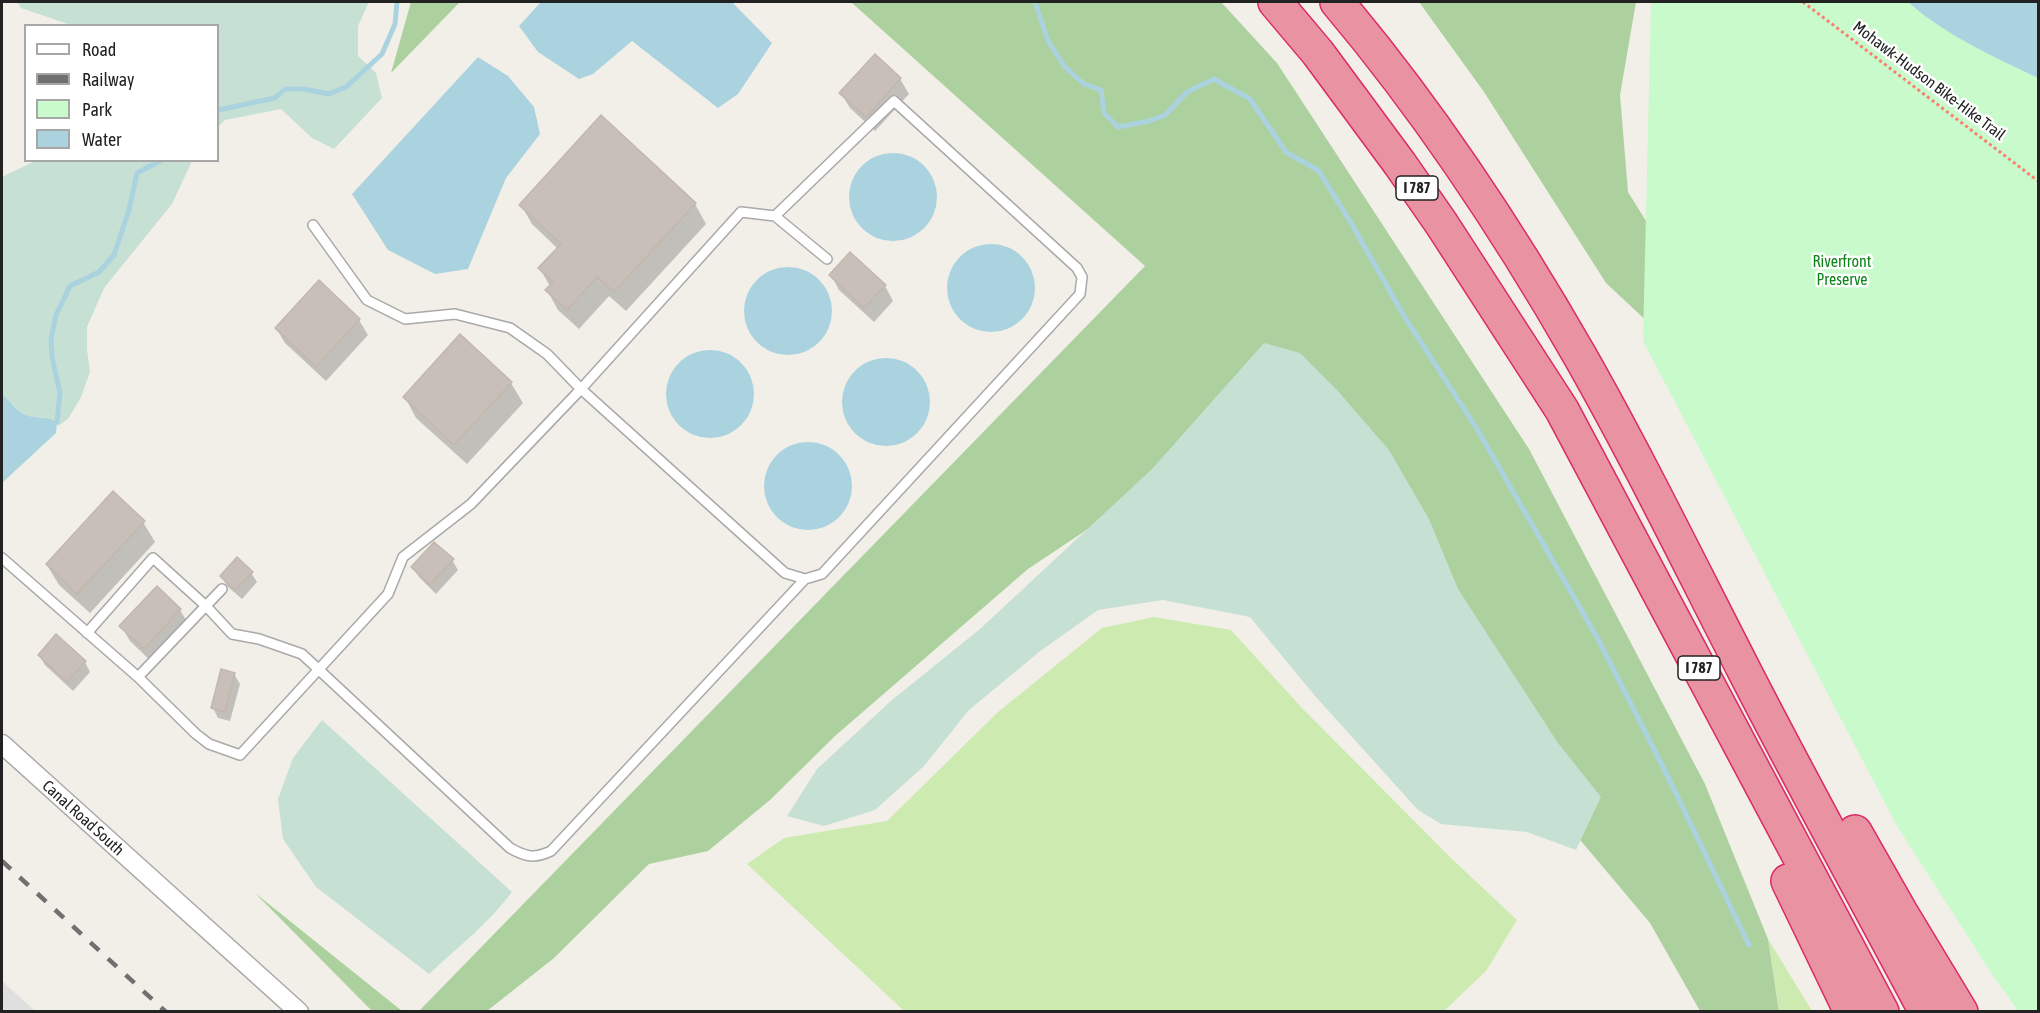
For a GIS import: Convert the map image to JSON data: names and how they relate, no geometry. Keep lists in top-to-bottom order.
{
  "streets": {
    "highway": ["I 787"],
    "street": ["Canal Road South"],
    "path": ["Mohawk-Hudson Bike-Hike Trail"]
  },
  "parks": ["Riverfront Preserve"],
  "legend": [
    "Road",
    "Railway",
    "Park",
    "Water"
  ]
}
